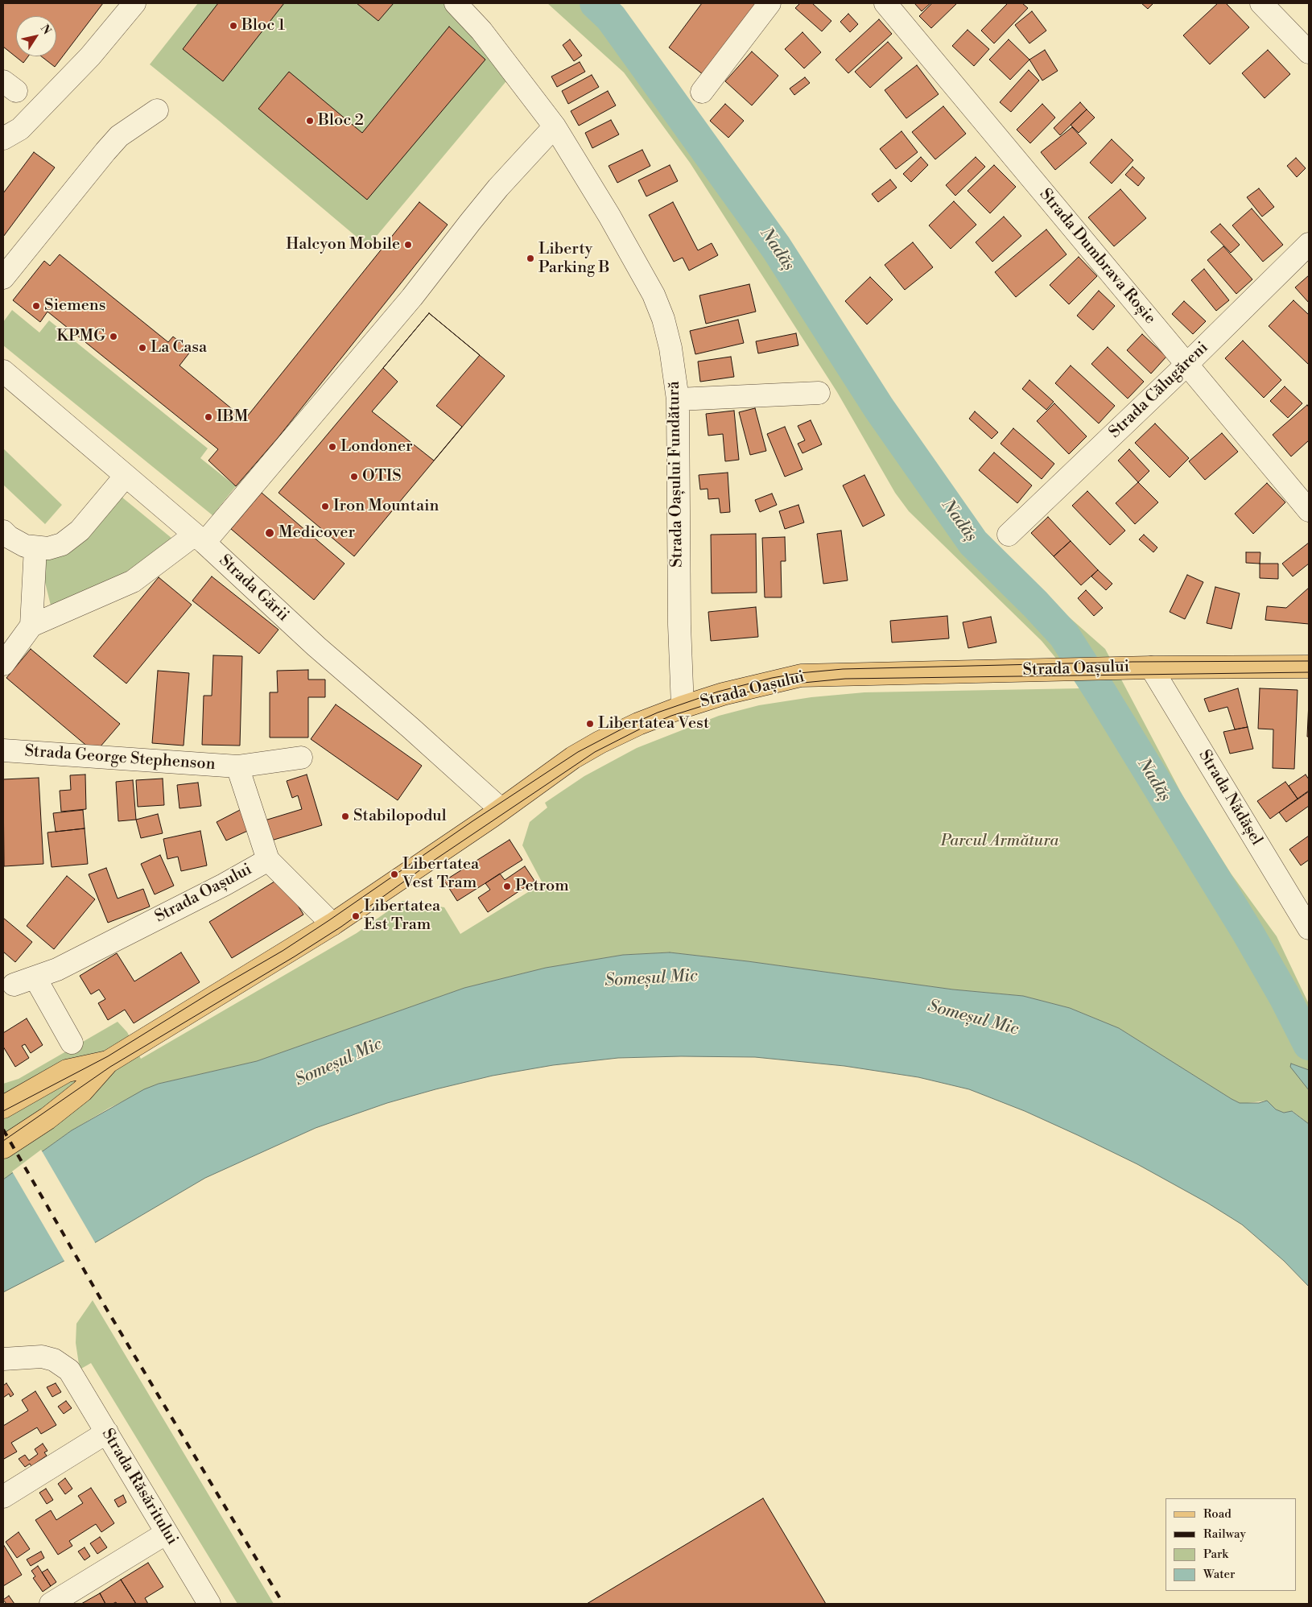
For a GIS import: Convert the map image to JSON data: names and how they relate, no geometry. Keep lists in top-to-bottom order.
{
  "streets": {
    "main road": ["Strada Oașului"],
    "street": [
      "Strada Dumbrava Roșie",
      "Strada Călugăreni",
      "Strada Oașului Fundătură",
      "Strada Gării",
      "Strada George Stephenson",
      "Strada Nădășel",
      "Strada Răsăritului"
    ]
  },
  "crossings": [
    ["Strada Dumbrava Roșie", "Strada Călugăreni"],
    ["Strada Oașului Fundătură", "Strada Oașului"],
    ["Strada Gării", "Strada Oașului"],
    ["Strada Oașului", "Strada George Stephenson"],
    ["Strada Oașului", "Strada Nădășel"]
  ],
  "water": ["Nadăș", "Someșul Mic"],
  "parks": ["Parcul Armătura"],
  "places": [
    "Bloc 1",
    "Bloc 2",
    "Halcyon Mobile",
    "Liberty Parking B",
    "Siemens",
    "KPMG",
    "La Casa",
    "IBM",
    "Londoner",
    "OTIS",
    "Iron Mountain",
    "Medicover",
    "Libertatea Vest",
    "Stabilopodul",
    "Libertatea Vest Tram",
    "Petrom",
    "Libertatea Est Tram"
  ],
  "legend": [
    "Road",
    "Railway",
    "Park",
    "Water"
  ],
  "north": "top right"
}
